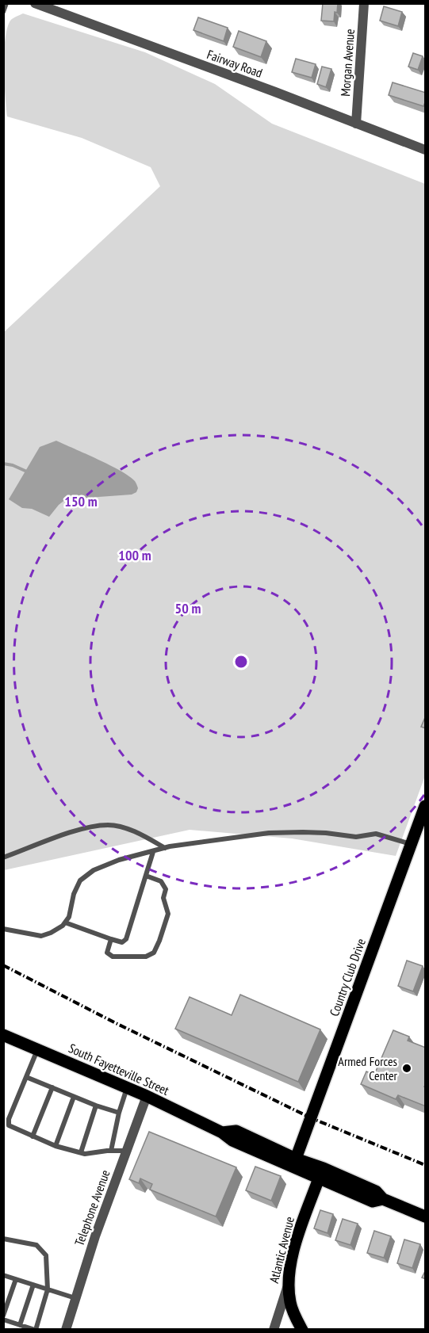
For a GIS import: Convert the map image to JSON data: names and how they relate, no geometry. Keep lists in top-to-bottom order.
{
  "streets": {
    "main road": ["Country Club Drive", "South Fayetteville Street", "Atlantic Avenue"],
    "street": ["Morgan Avenue", "Fairway Road", "Telephone Avenue"]
  },
  "crossings": [
    ["Morgan Avenue", "Fairway Road"],
    ["Country Club Drive", "South Fayetteville Street"],
    ["South Fayetteville Street", "Telephone Avenue"],
    ["South Fayetteville Street", "Atlantic Avenue"]
  ],
  "places": ["Armed Forces Center"],
  "rings": ["150 m", "100 m", "50 m"]
}
